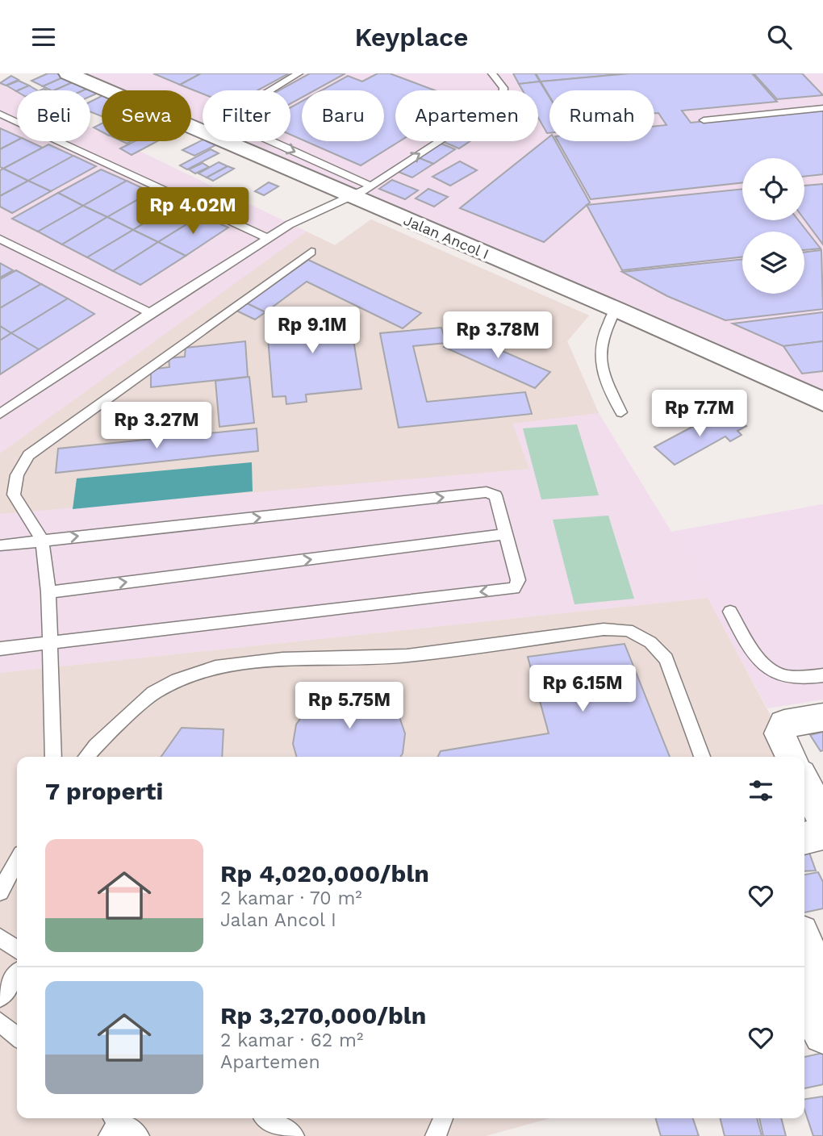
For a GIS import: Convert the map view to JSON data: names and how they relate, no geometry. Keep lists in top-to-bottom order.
{
  "streets": {
    "street": ["Jalan Ancol I"]
  },
  "page": {
    "header": "Keyplace",
    "chip": [
      "Beli",
      "Sewa",
      "Filter",
      "Baru",
      "Apartemen",
      "Rumah"
    ],
    "price": [
      "Rp 4.02M",
      "Rp 9.1M",
      "Rp 3.78M",
      "Rp 7.7M",
      "Rp 3.27M",
      "Rp 6.15M",
      "Rp 5.75M"
    ],
    "heading": "7 properti",
    "list": [
      {
        "name": "Rp 4,020,000/bln",
        "note": "2 kamar · 70 m² · Jalan Ancol I"
      },
      {
        "name": "Rp 3,270,000/bln",
        "note": "2 kamar · 62 m² · Apartemen"
      }
    ]
  }
}
